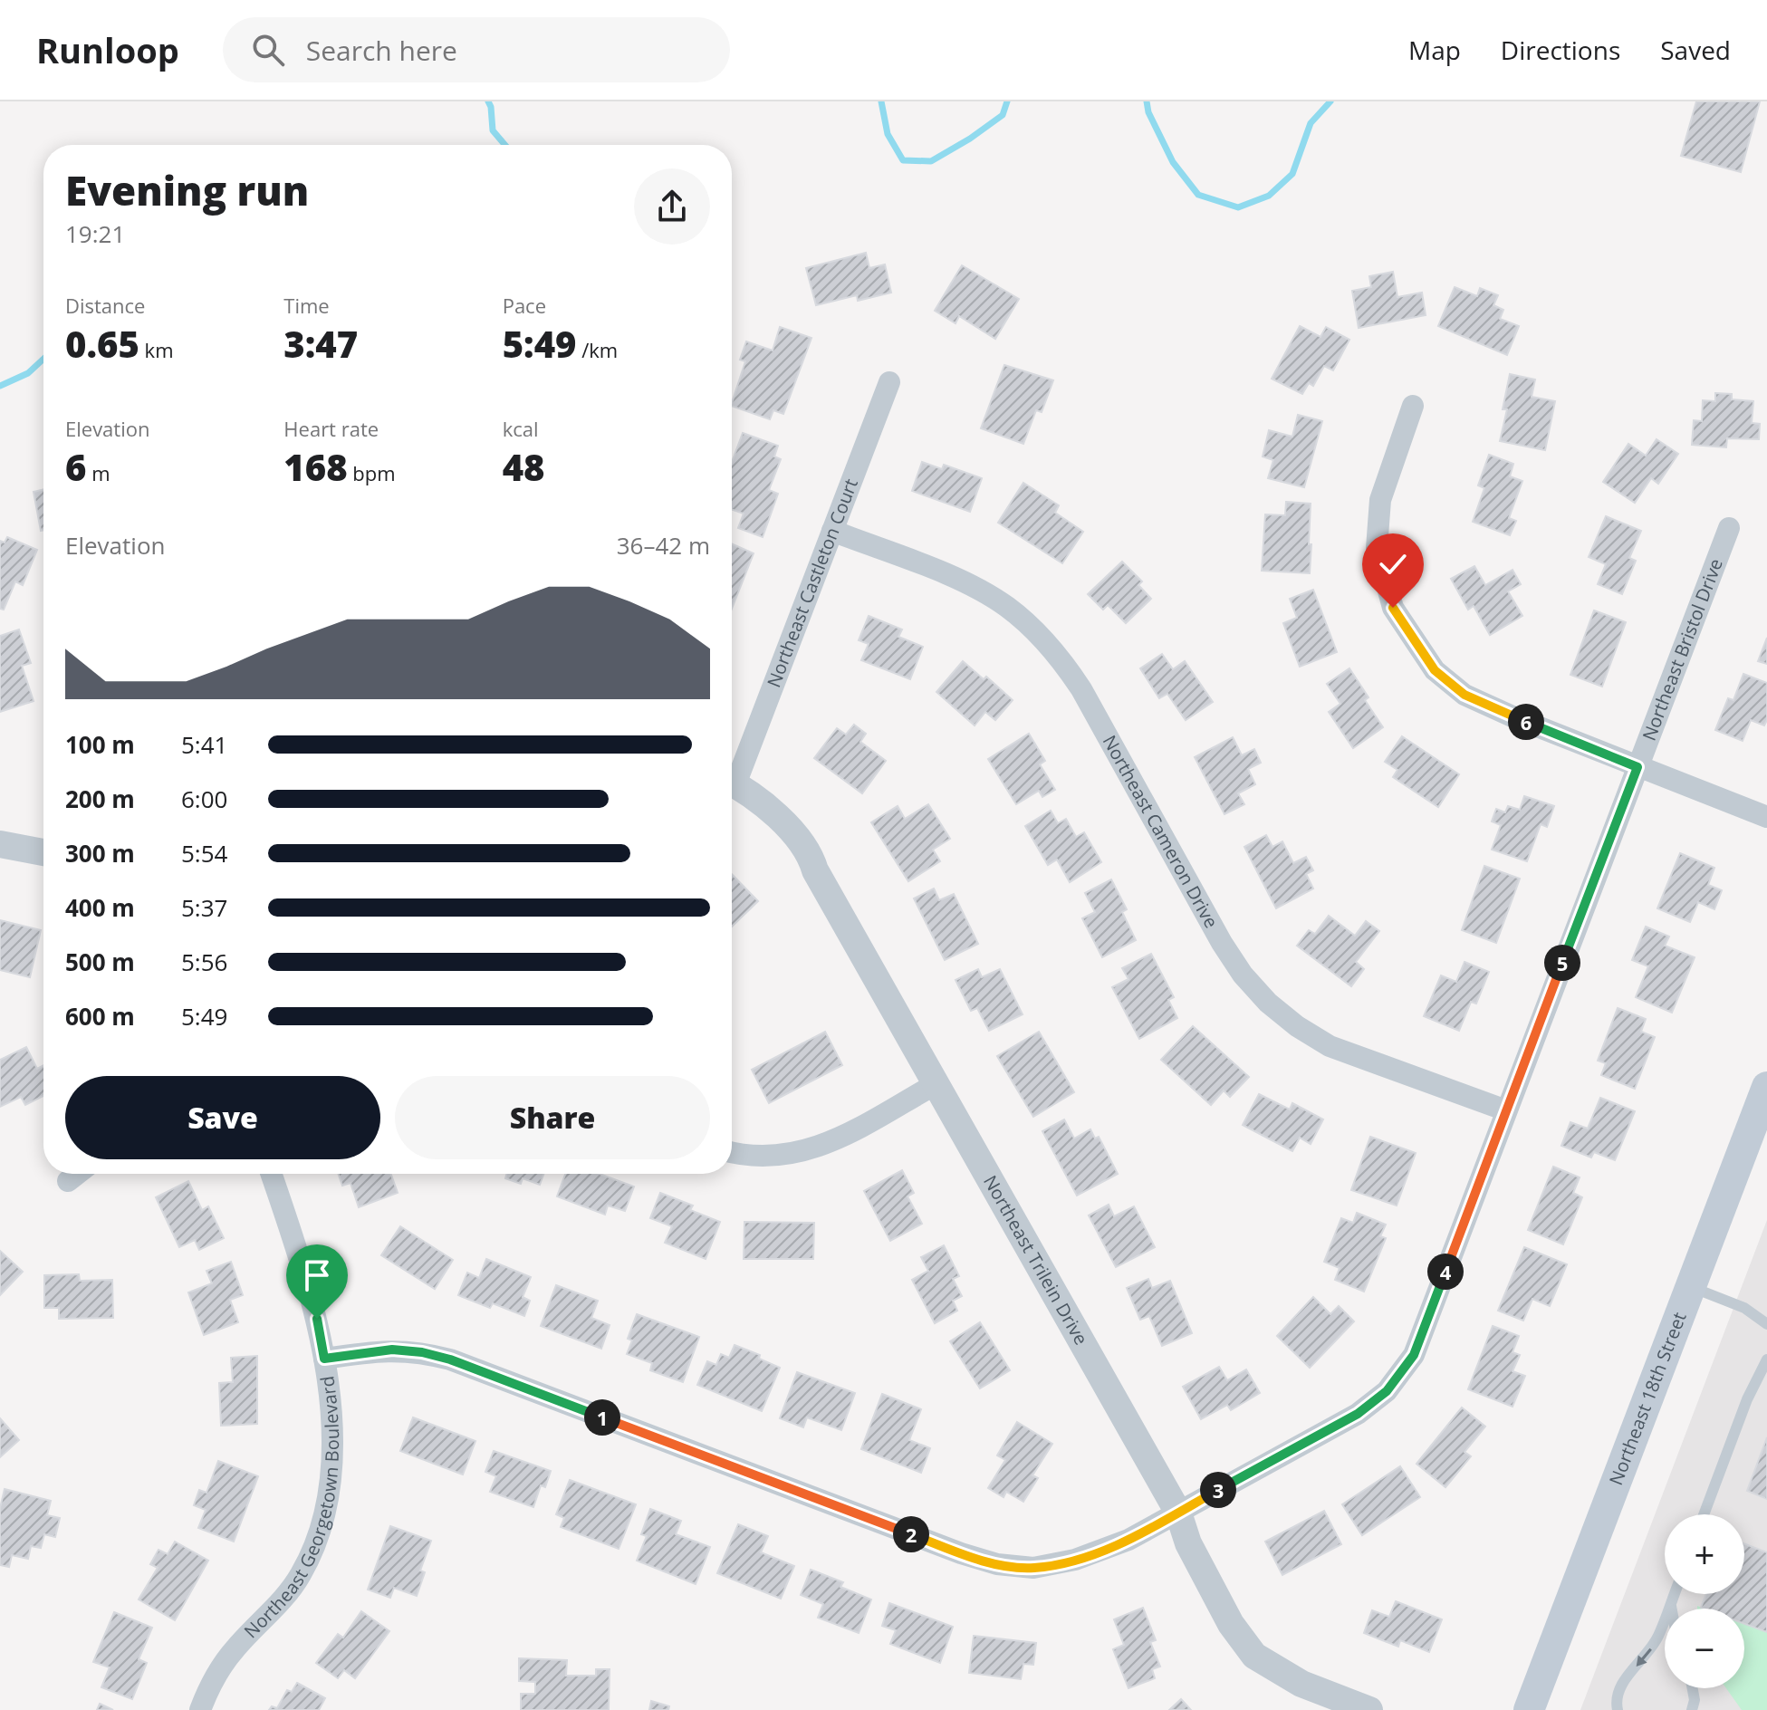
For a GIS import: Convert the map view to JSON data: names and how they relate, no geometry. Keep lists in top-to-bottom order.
{
  "streets": {
    "main road": ["Northeast 18th Street"],
    "street": [
      "Northeast Castleton Court",
      "Northeast Bristol Drive",
      "Northeast Cameron Drive",
      "Northeast Trilein Drive",
      "Northeast Georgetown Boulevard"
    ]
  },
  "crossings": [
    ["Northeast Castleton Court", "Northeast Cameron Drive"],
    ["Northeast Bristol Drive", "Northeast Cameron Drive"],
    ["Northeast Bristol Drive", "Northeast Trilein Drive"],
    ["Northeast Bristol Drive", "Northeast Georgetown Boulevard"]
  ],
  "page": {
    "header": "Runloop",
    "search": "Search here",
    "nav": ["Map", "Directions", "Saved"],
    "heading": ["Evening run", "19:21"],
    "stats": [
      ["Distance", "0.65 km"],
      ["Time", "3:47"],
      ["Pace", "5:49 /km"],
      ["Elevation", "6 m"],
      ["Heart rate", "168 bpm"],
      ["kcal", "48"]
    ],
    "chart": ["Elevation", "36–42 m"],
    "pins": [
      "6",
      "5",
      "4",
      "1",
      "3",
      "2"
    ],
    "list": [
      {
        "name": "100 m",
        "note": "5:41"
      },
      {
        "name": "200 m",
        "note": "6:00"
      },
      {
        "name": "300 m",
        "note": "5:54"
      },
      {
        "name": "400 m",
        "note": "5:37"
      },
      {
        "name": "500 m",
        "note": "5:56"
      },
      {
        "name": "600 m",
        "note": "5:49"
      }
    ],
    "buttons": ["Save", "Share"],
    "map_buttons": ["+", "−"]
  }
}
